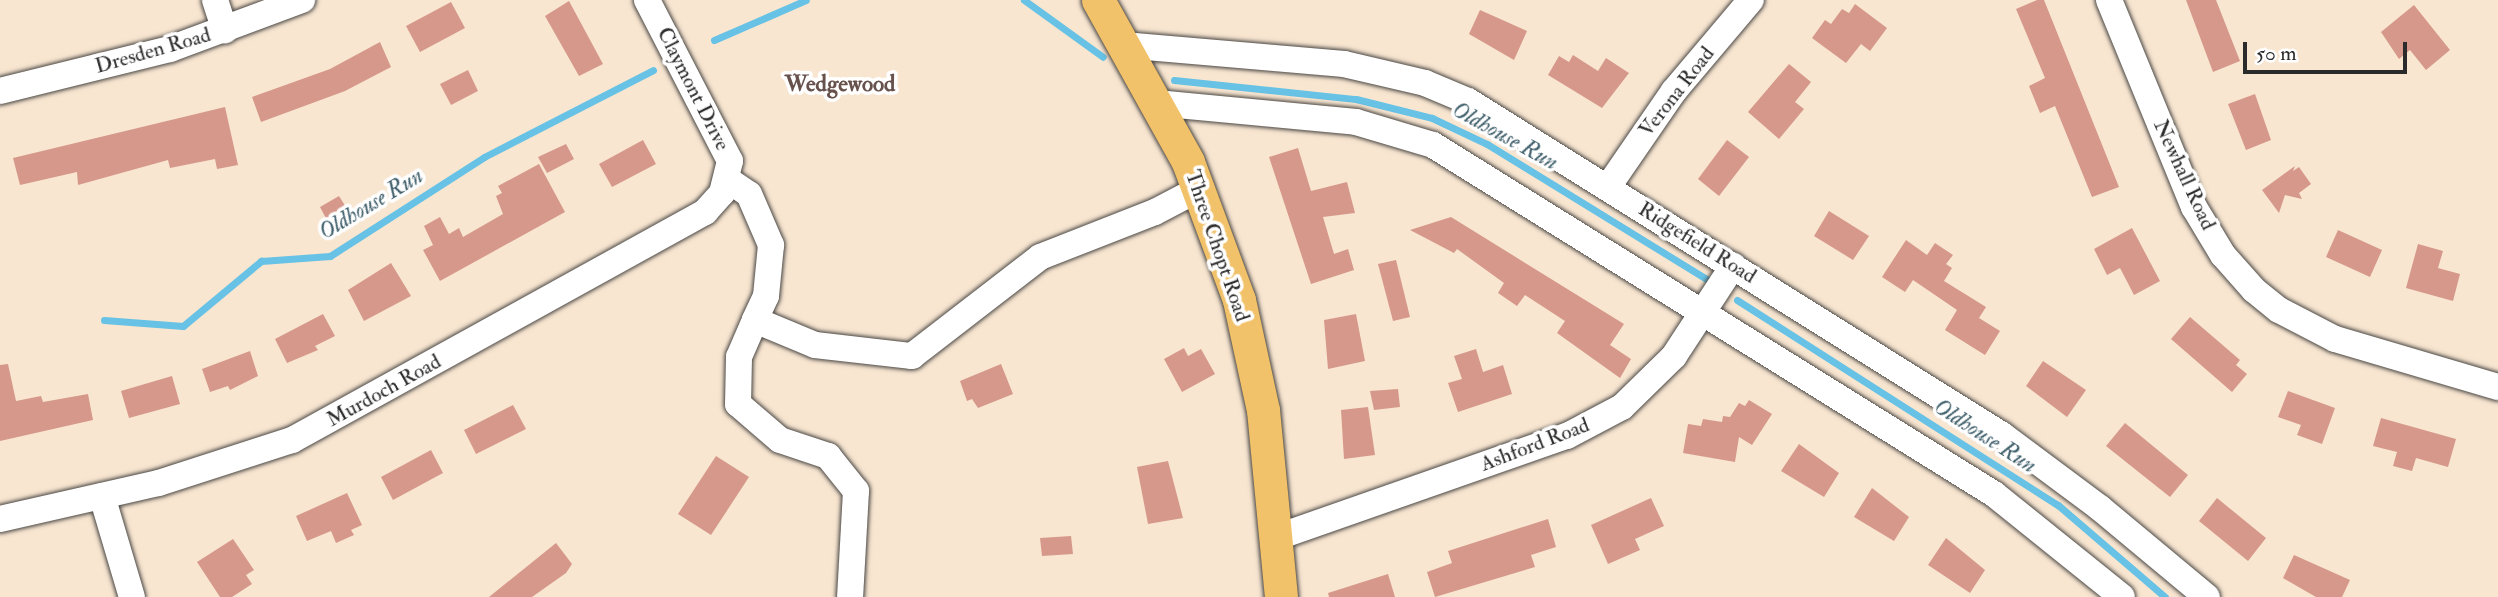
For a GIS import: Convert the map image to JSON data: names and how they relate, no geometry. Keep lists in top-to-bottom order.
{
  "streets": {
    "main road": ["Three Chopt Road"],
    "street": [
      "Dresden Road",
      "Claymont Drive",
      "Verona Road",
      "Newhall Road",
      "Ridgefield Road",
      "Murdoch Road",
      "Ashford Road"
    ]
  },
  "crossings": [
    ["Claymont Drive", "Murdoch Road"],
    ["Verona Road", "Ridgefield Road"],
    ["Ridgefield Road", "Three Chopt Road"],
    ["Ridgefield Road", "Ashford Road"],
    ["Three Chopt Road", "Ashford Road"]
  ],
  "districts": ["Wedgewood"],
  "water": ["Oldhouse Run"],
  "scale_bar": "50 m"
}
